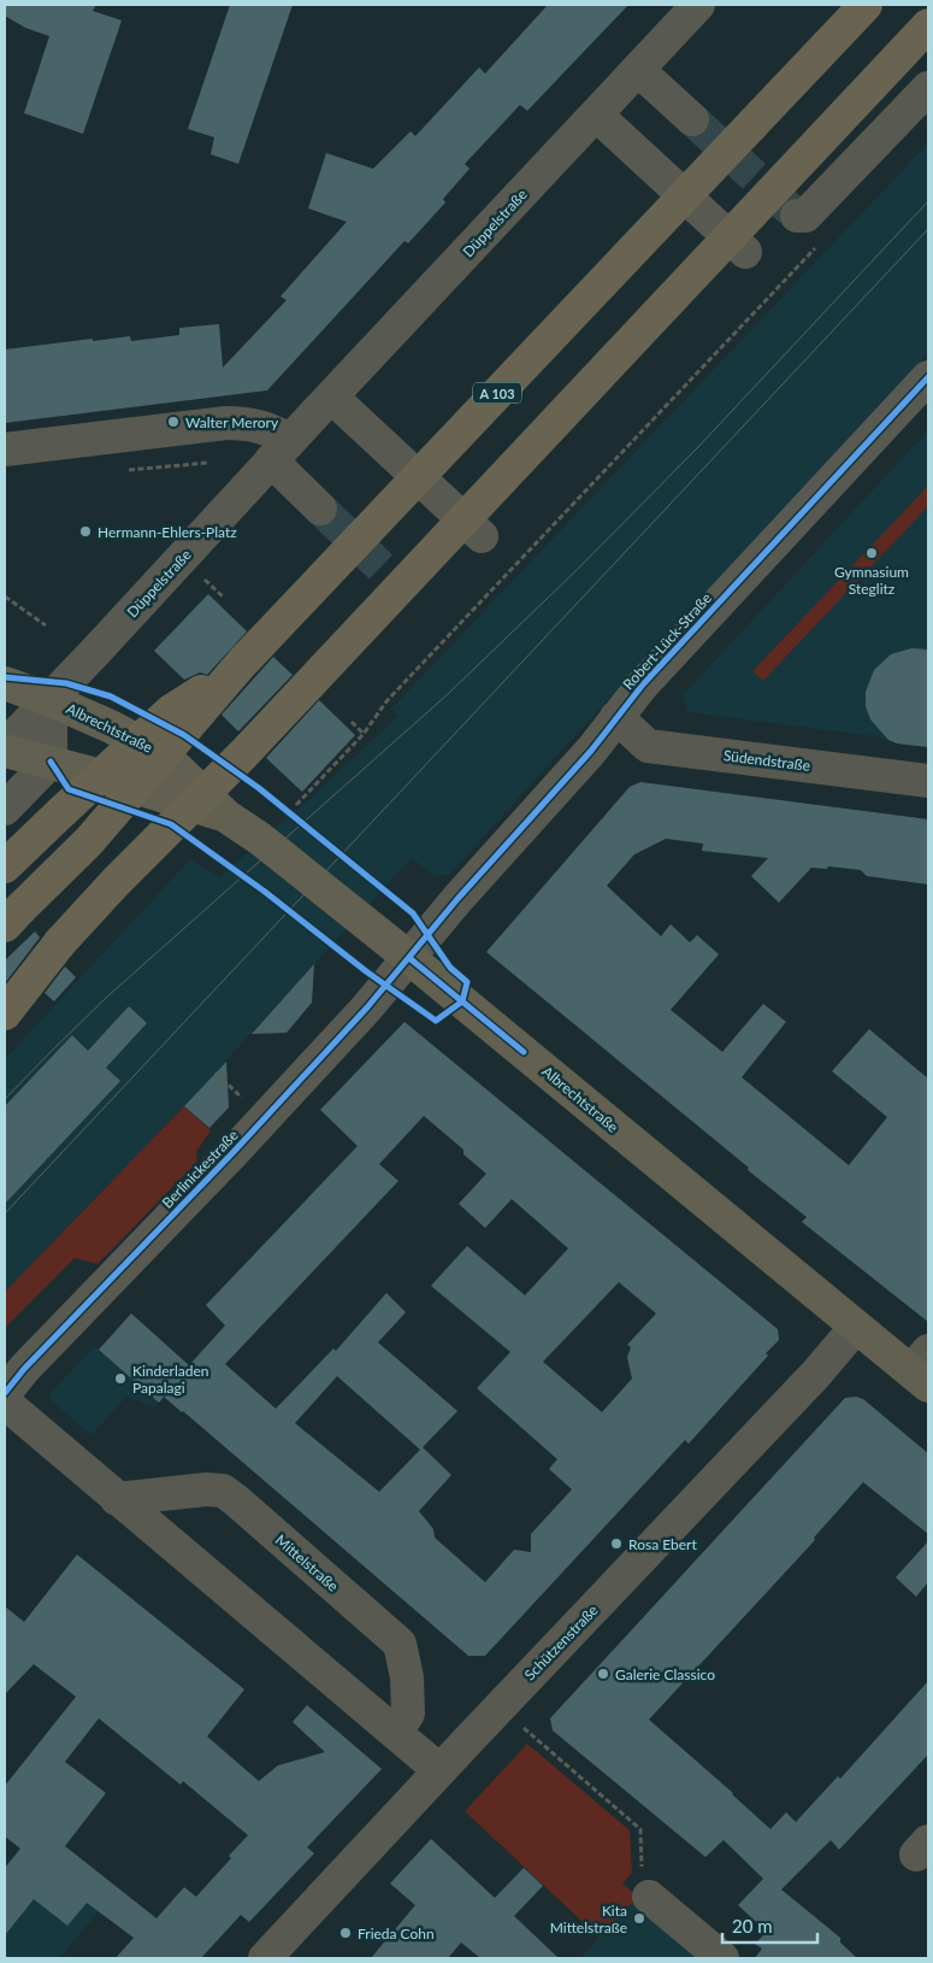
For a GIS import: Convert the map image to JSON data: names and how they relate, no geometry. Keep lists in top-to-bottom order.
{
  "streets": {
    "highway": ["A 103"],
    "main road": ["Albrechtstraße"],
    "street": [
      "Düppelstraße",
      "Robert-Lück-Straße",
      "Südendstraße",
      "Berlinickestraße",
      "Mittelstraße",
      "Schützenstraße"
    ]
  },
  "crossings": [
    ["Düppelstraße", "Albrechtstraße"],
    ["Robert-Lück-Straße", "Albrechtstraße"],
    ["Robert-Lück-Straße", "Südendstraße"],
    ["Robert-Lück-Straße", "Berlinickestraße"],
    ["Albrechtstraße", "Berlinickestraße"],
    ["Albrechtstraße", "Schützenstraße"]
  ],
  "places": [
    "Walter Merory",
    "Hermann-Ehlers-Platz",
    "Gymnasium Steglitz",
    "Kinderladen Papalagi",
    "Rosa Ebert",
    "Galerie Classico",
    "Kita Mittelstraße",
    "Frieda Cohn"
  ],
  "scale_bar": "20 m"
}
